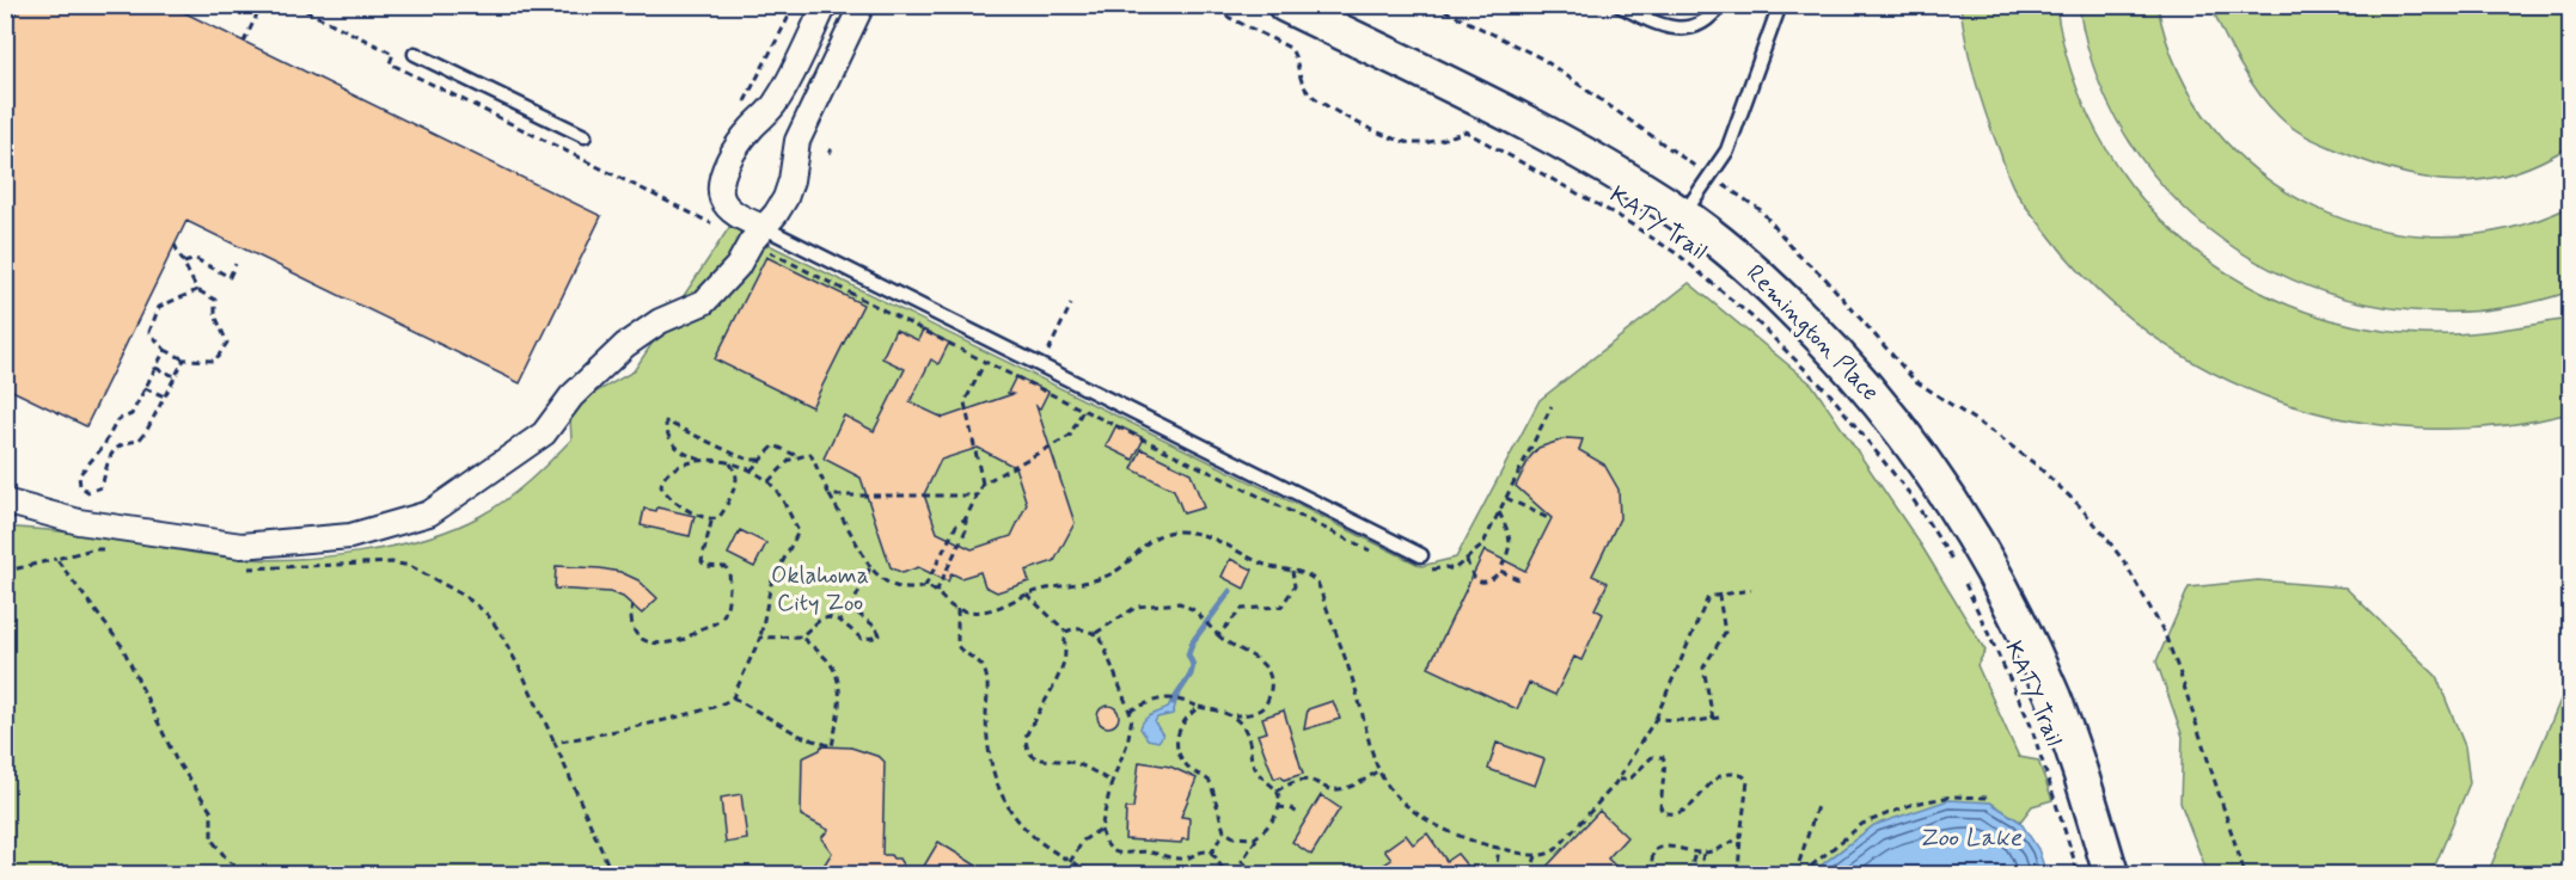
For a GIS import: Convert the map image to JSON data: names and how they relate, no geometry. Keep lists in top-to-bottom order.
{
  "streets": {
    "main road": ["Remington Place"],
    "path": ["KATY Trail"]
  },
  "water": ["Zoo Lake"],
  "parks": ["Oklahoma City Zoo"]
}
